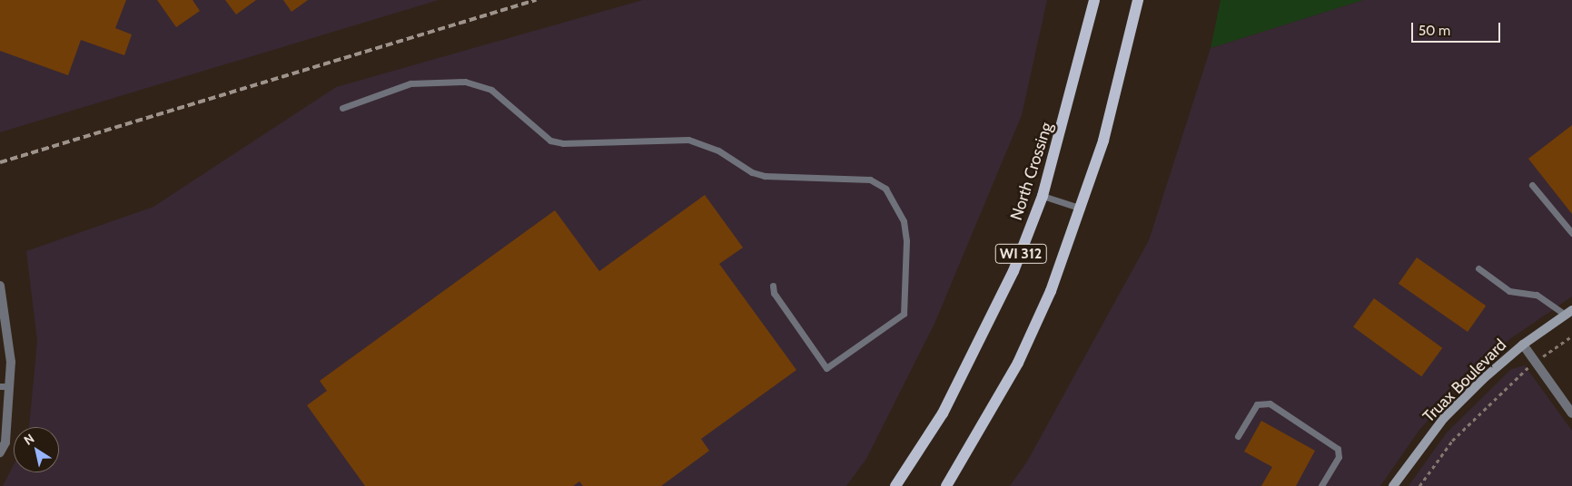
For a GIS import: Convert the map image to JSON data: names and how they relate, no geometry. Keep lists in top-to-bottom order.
{
  "streets": {
    "main road": ["North Crossing", "WI 312", "Truax Boulevard"]
  },
  "scale_bar": "50 m",
  "north": "top left"
}
